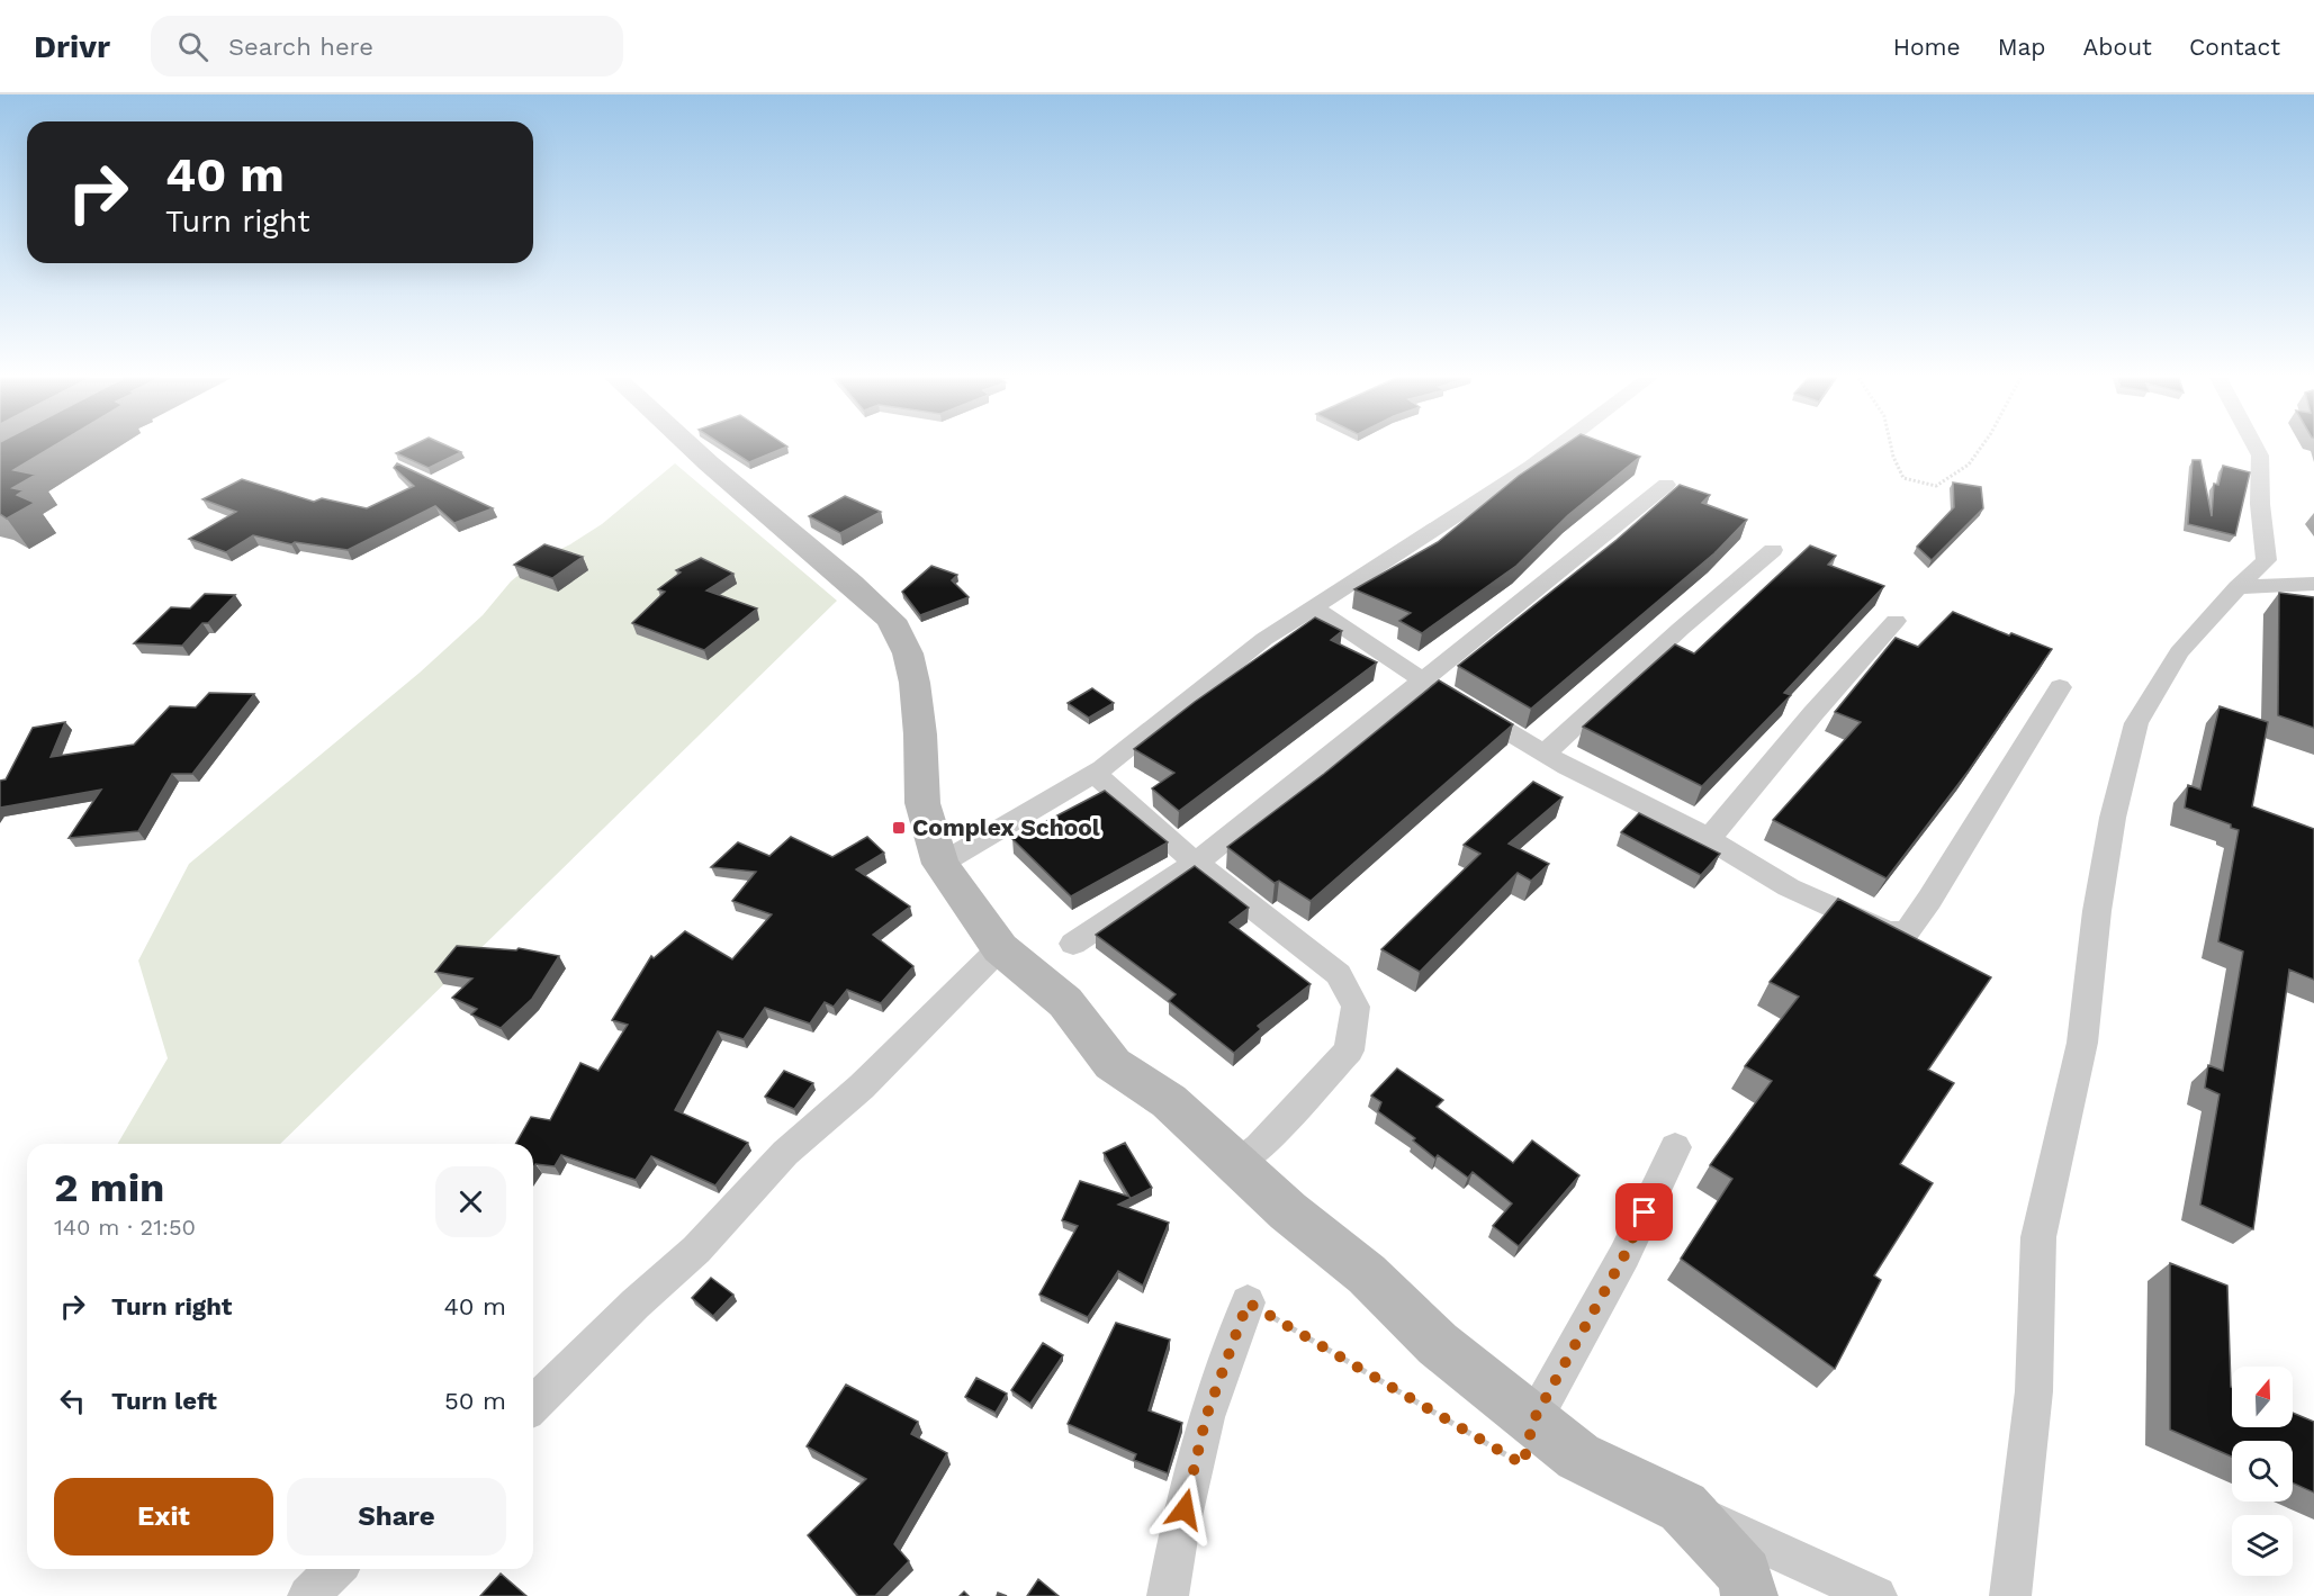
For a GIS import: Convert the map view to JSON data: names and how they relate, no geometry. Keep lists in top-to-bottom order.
{
  "places": {
    "transit": ["Complex School"]
  },
  "north": "top",
  "page": {
    "header": "Drivr",
    "search": "Search here",
    "nav": [
      "Home",
      "Map",
      "About",
      "Contact"
    ],
    "turn": ["40 m", "Turn right"],
    "heading": ["2 min", "140 m · 21:50"],
    "list": [
      {
        "name": "Turn right",
        "value": "40 m"
      },
      {
        "name": "Turn left",
        "value": "50 m"
      }
    ],
    "buttons": ["Exit", "Share"]
  }
}
